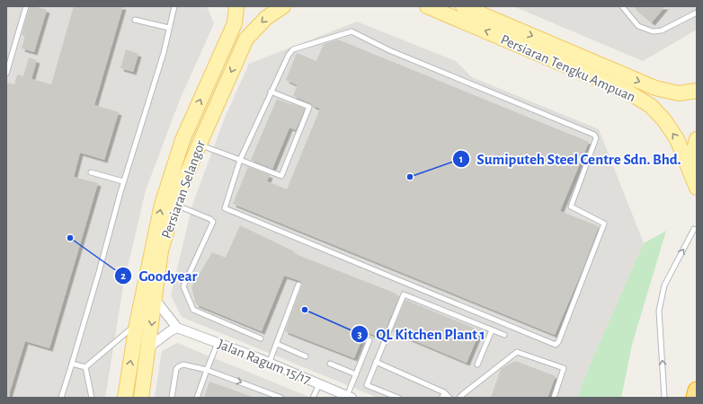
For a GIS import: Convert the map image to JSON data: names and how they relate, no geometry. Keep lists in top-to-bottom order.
{
  "streets": {
    "main road": ["Persiaran Tengku Ampuan", "Persiaran Selangor"],
    "street": ["Jalan Ragum 15/17"]
  },
  "places": ["Sumiputeh Steel Centre Sdn. Bhd.", "Goodyear", "QL Kitchen Plant 1"]
}
